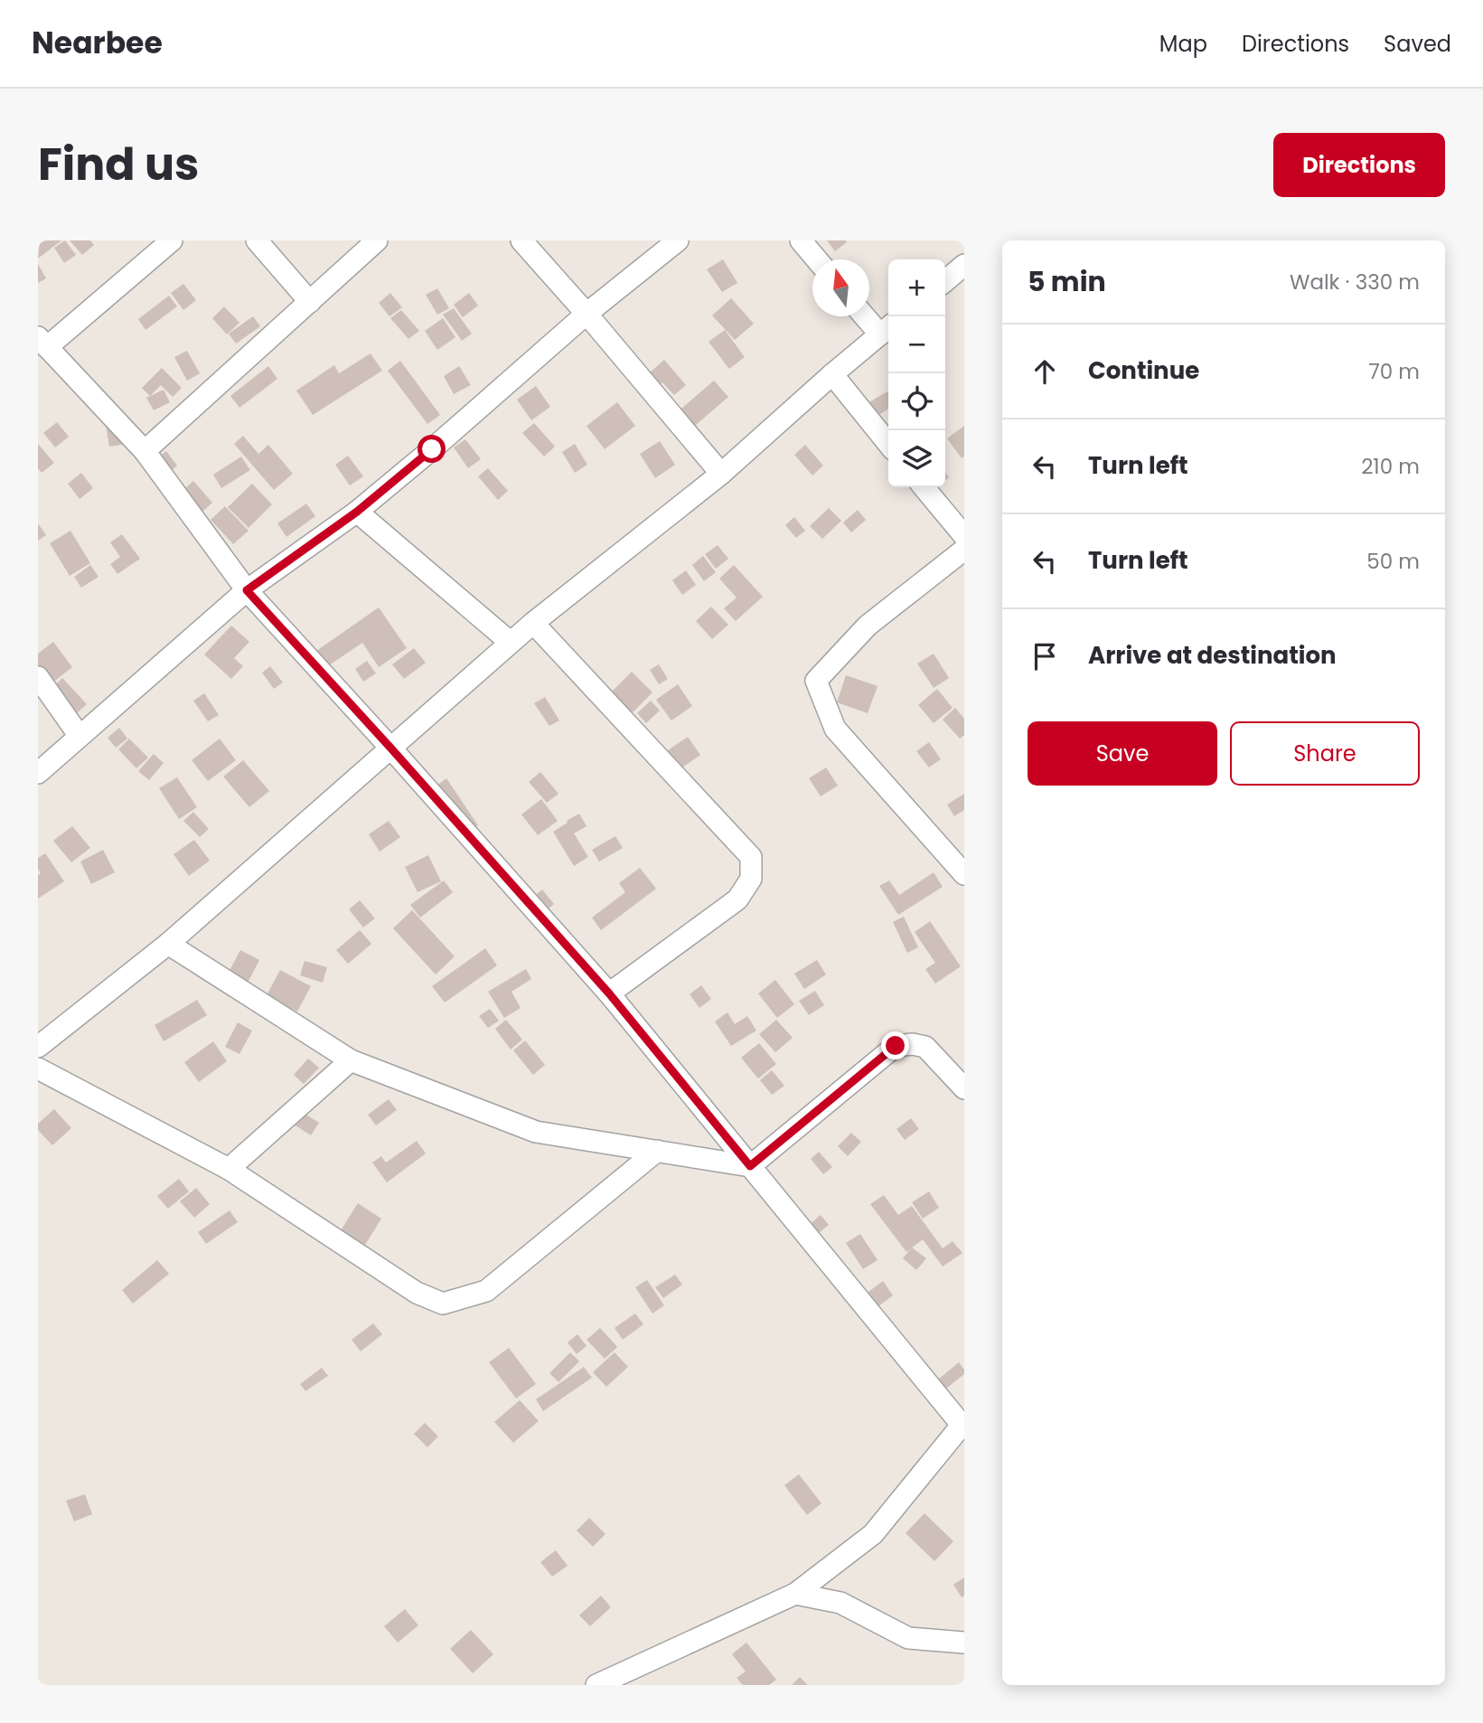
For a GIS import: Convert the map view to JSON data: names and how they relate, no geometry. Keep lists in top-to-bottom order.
{
  "north": "top",
  "page": {
    "header": "Nearbee",
    "nav": ["Map", "Directions", "Saved"],
    "title": "Find us",
    "buttons": [
      "Directions",
      ["Save", "Share"]
    ],
    "heading": ["5 min", "Walk · 330 m"],
    "map_buttons": ["+", "−"],
    "list": [
      ["Continue", "70 m"],
      ["Turn left", "210 m"],
      ["Turn left", "50 m"],
      "Arrive at destination"
    ]
  }
}
